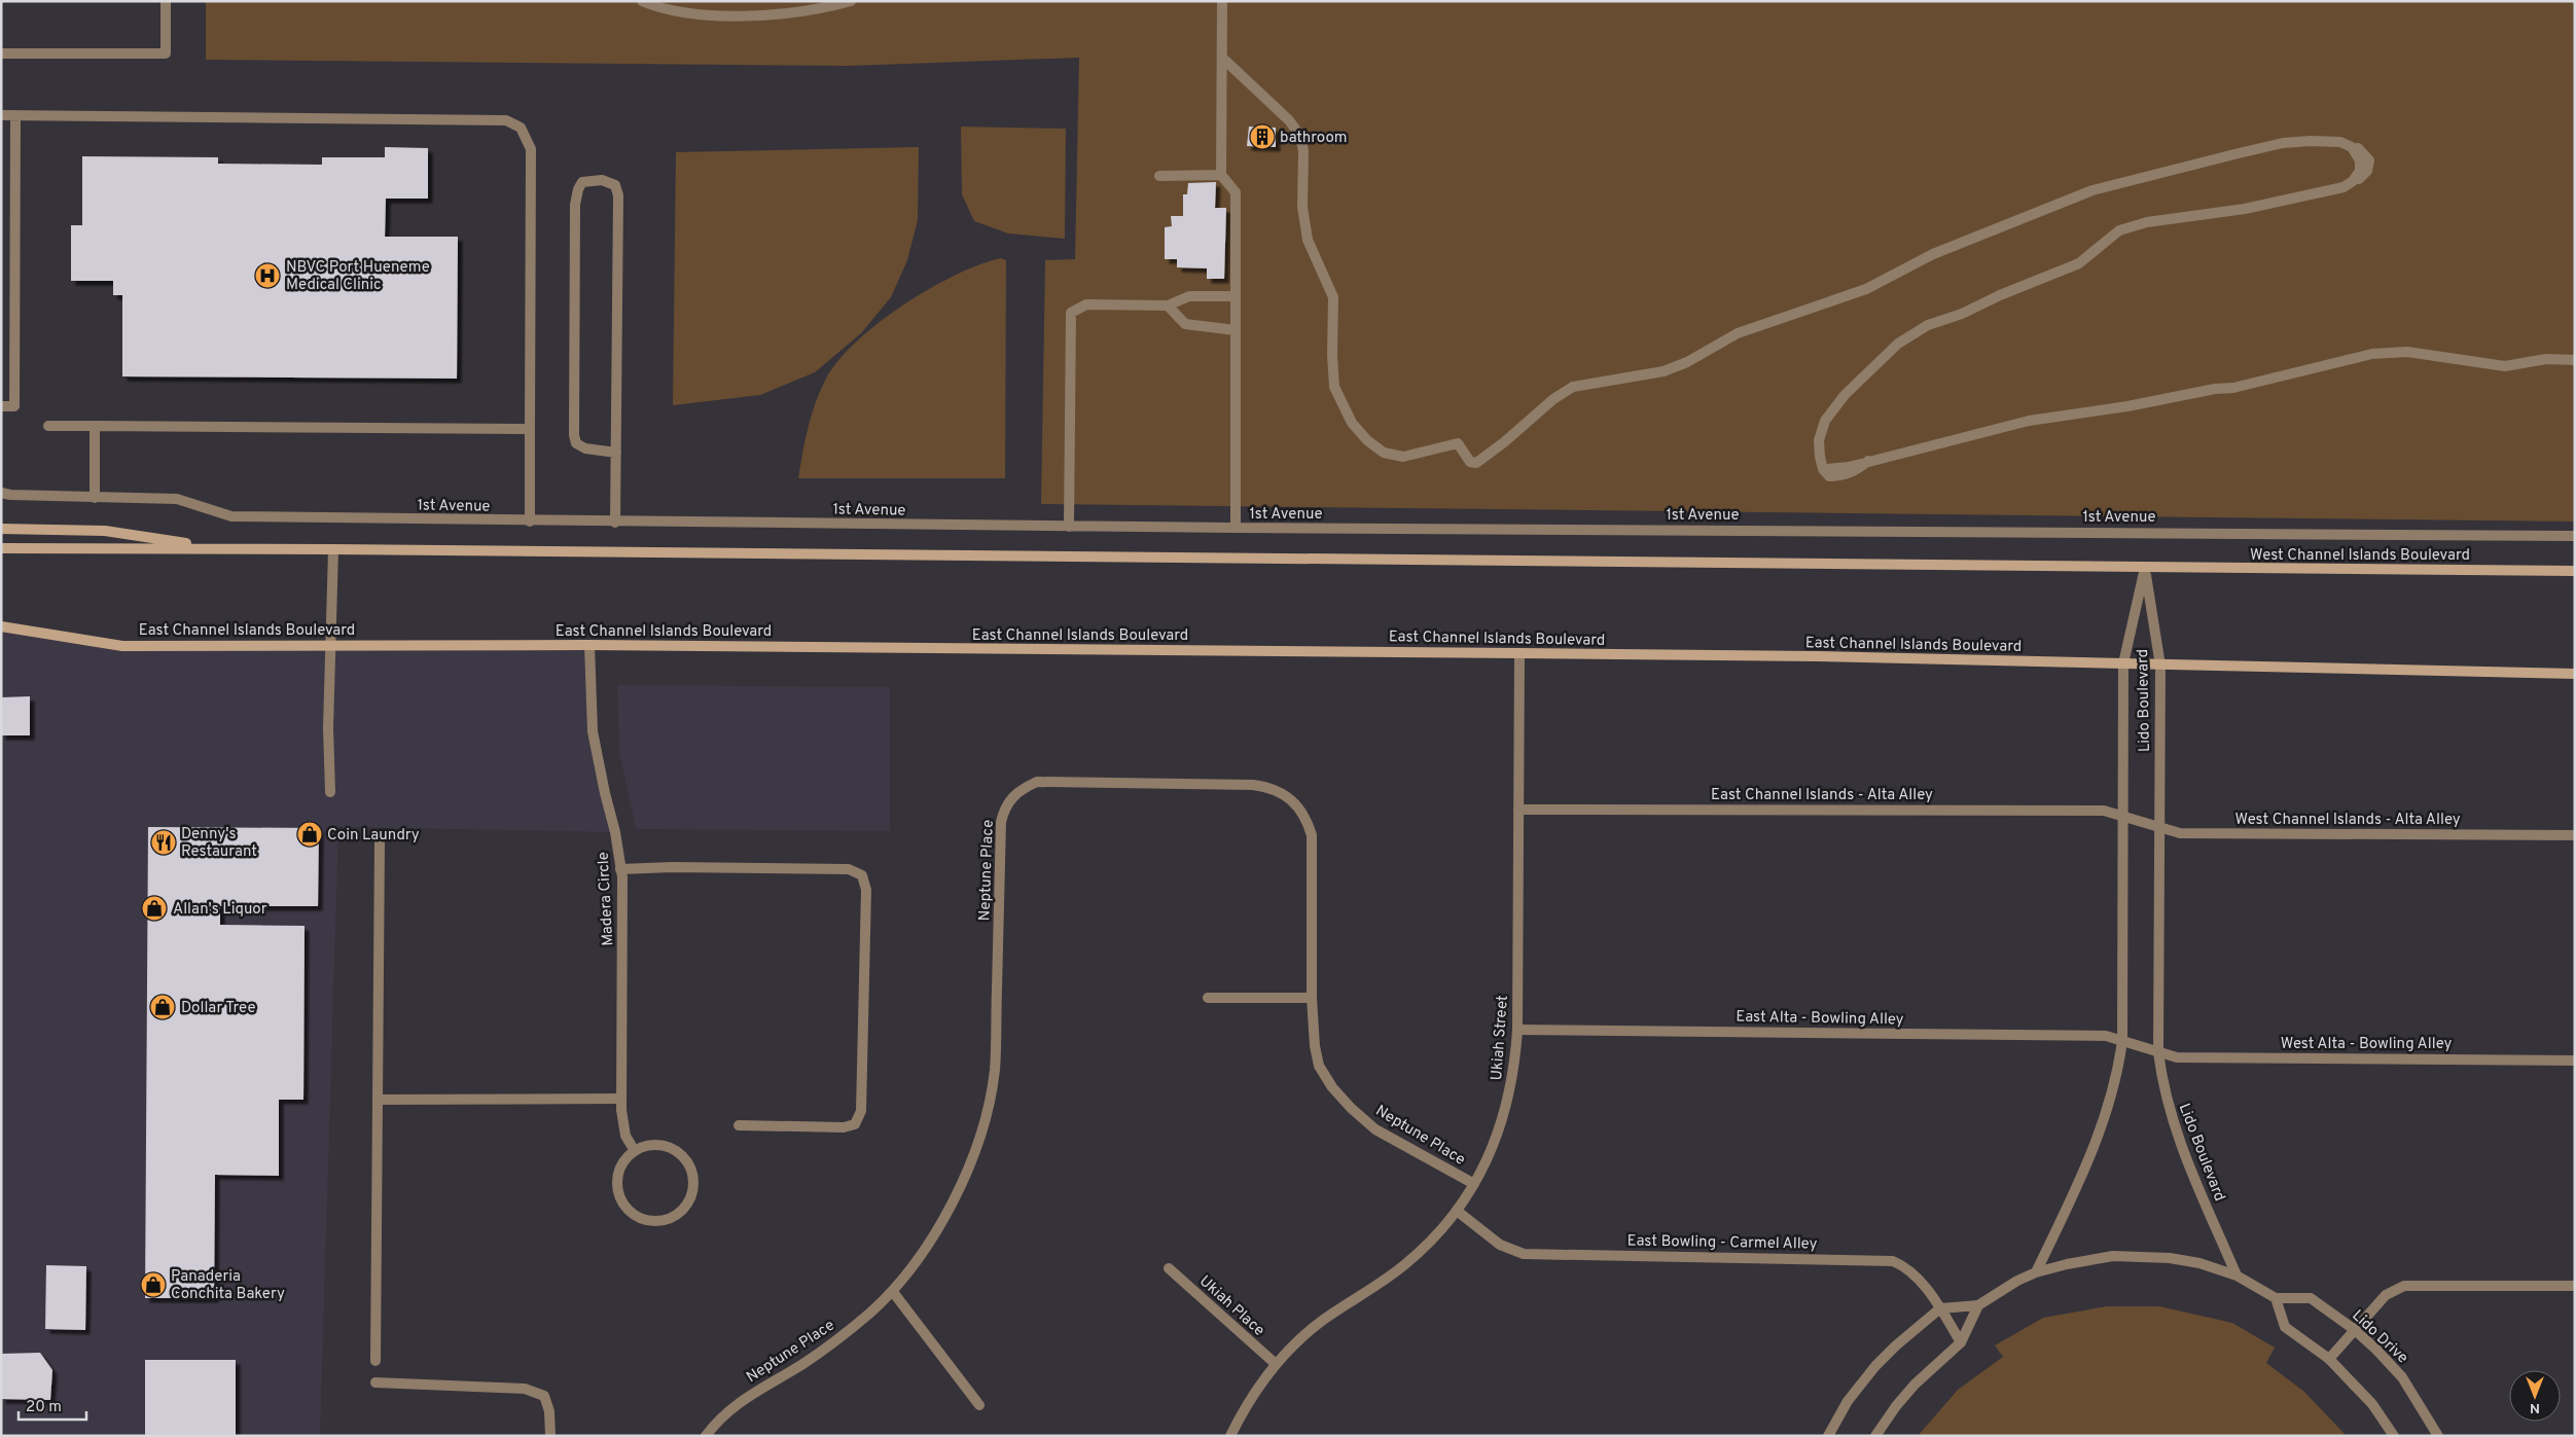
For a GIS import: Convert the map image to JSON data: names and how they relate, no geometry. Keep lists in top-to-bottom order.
{
  "streets": {
    "main road": ["West Channel Islands Boulevard", "East Channel Islands Boulevard"],
    "street": [
      "1st Avenue",
      "Lido Boulevard",
      "East Channel Islands - Alta Alley",
      "West Channel Islands - Alta Alley",
      "Neptune Place",
      "Madera Circle",
      "East Alta - Bowling Alley",
      "Ukiah Street",
      "West Alta - Bowling Alley",
      "East Bowling - Carmel Alley",
      "Ukiah Place",
      "Lido Drive"
    ]
  },
  "crossings": [
    ["West Channel Islands Boulevard", "Lido Boulevard"],
    ["East Channel Islands Boulevard", "Lido Boulevard"],
    ["East Channel Islands Boulevard", "Madera Circle"],
    ["East Channel Islands Boulevard", "Ukiah Street"],
    ["Lido Boulevard", "East Channel Islands - Alta Alley"],
    ["Lido Boulevard", "West Channel Islands - Alta Alley"],
    ["Lido Boulevard", "East Alta - Bowling Alley"],
    ["Lido Boulevard", "West Alta - Bowling Alley"],
    ["East Channel Islands - Alta Alley", "West Channel Islands - Alta Alley"],
    ["East Channel Islands - Alta Alley", "Ukiah Street"],
    ["Neptune Place", "Ukiah Street"],
    ["East Alta - Bowling Alley", "Ukiah Street"],
    ["East Alta - Bowling Alley", "West Alta - Bowling Alley"],
    ["Ukiah Street", "East Bowling - Carmel Alley"],
    ["Ukiah Street", "Ukiah Place"]
  ],
  "places": {
    "building": ["bathroom"],
    "hospital": ["NBVC Port Hueneme Medical Clinic"],
    "shop": [
      "Coin Laundry",
      "Allan's Liquor",
      "Dollar Tree",
      "Panaderia Conchita Bakery"
    ],
    "restaurant": ["Denny's Restaurant"]
  },
  "scale_bar": "20 m",
  "north": "bottom"
}
